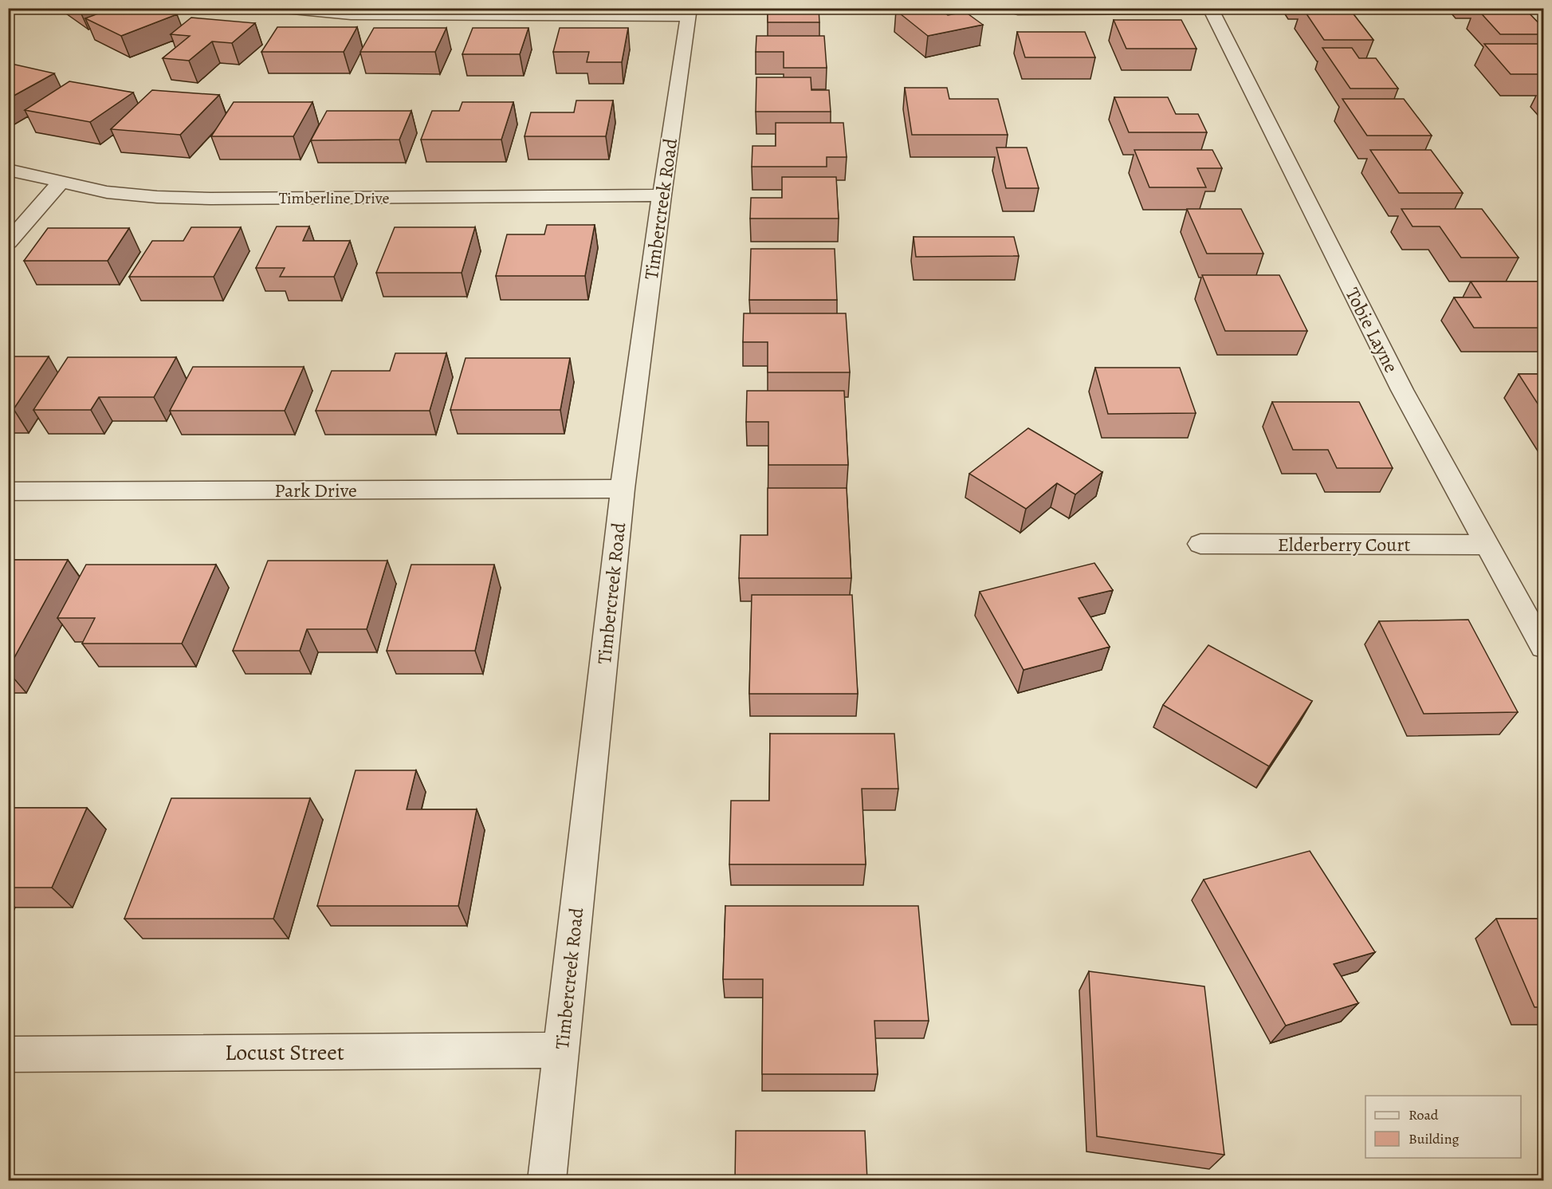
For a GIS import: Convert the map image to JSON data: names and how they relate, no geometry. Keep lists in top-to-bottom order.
{
  "streets": {
    "street": [
      "Timberline Drive",
      "Timbercreek Road",
      "Tobie Layne",
      "Park Drive",
      "Elderberry Court",
      "Locust Street"
    ]
  },
  "crossings": [
    ["Timberline Drive", "Timbercreek Road"],
    ["Timbercreek Road", "Park Drive"],
    ["Timbercreek Road", "Locust Street"],
    ["Tobie Layne", "Elderberry Court"]
  ],
  "legend": ["Road", "Building"]
}
